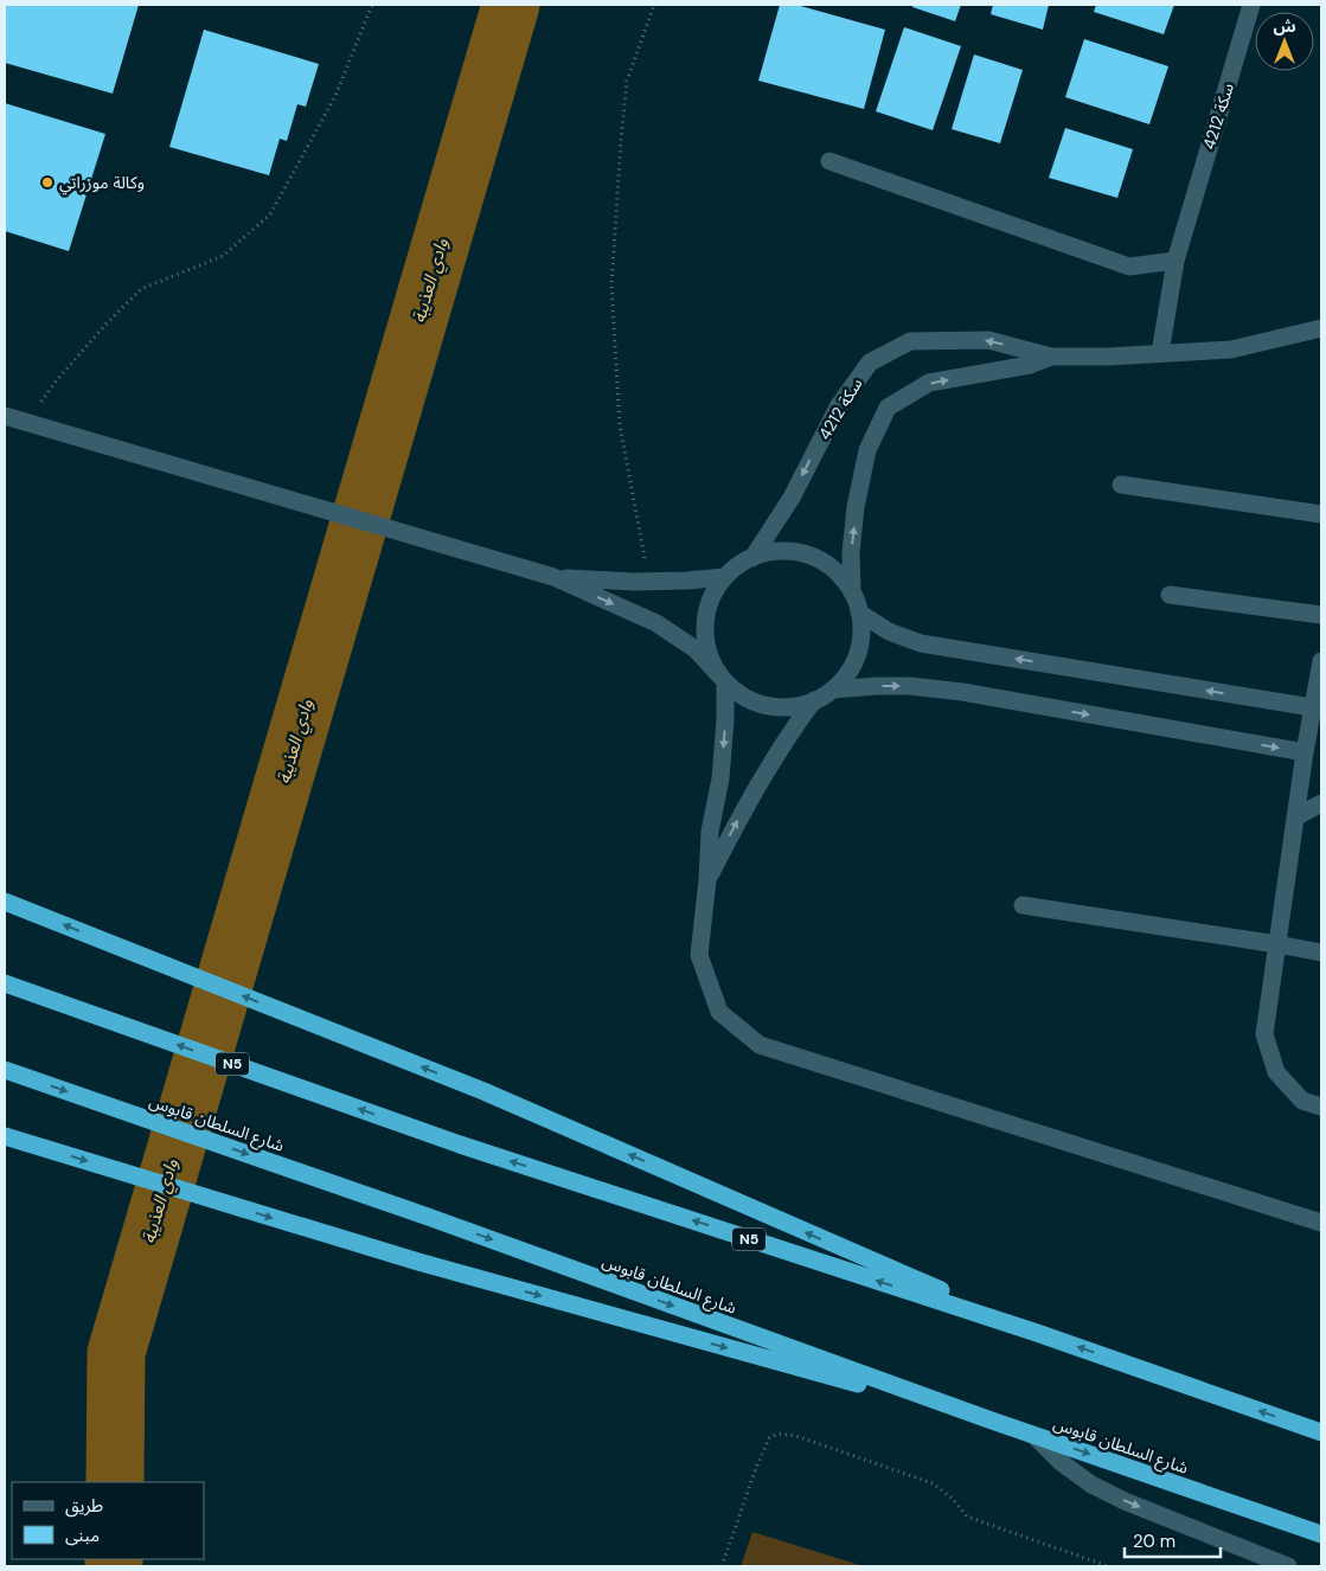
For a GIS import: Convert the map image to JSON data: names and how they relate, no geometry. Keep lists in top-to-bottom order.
{
  "streets": {
    "highway": ["N5", "شارع السلطان قابوس"],
    "street": ["سكة 4212"]
  },
  "water": ["وادي العذيبة"],
  "places": ["وكالة موزراتي"],
  "legend": ["طريق", "مبنى"],
  "scale_bar": "20 m",
  "north": "top"
}
